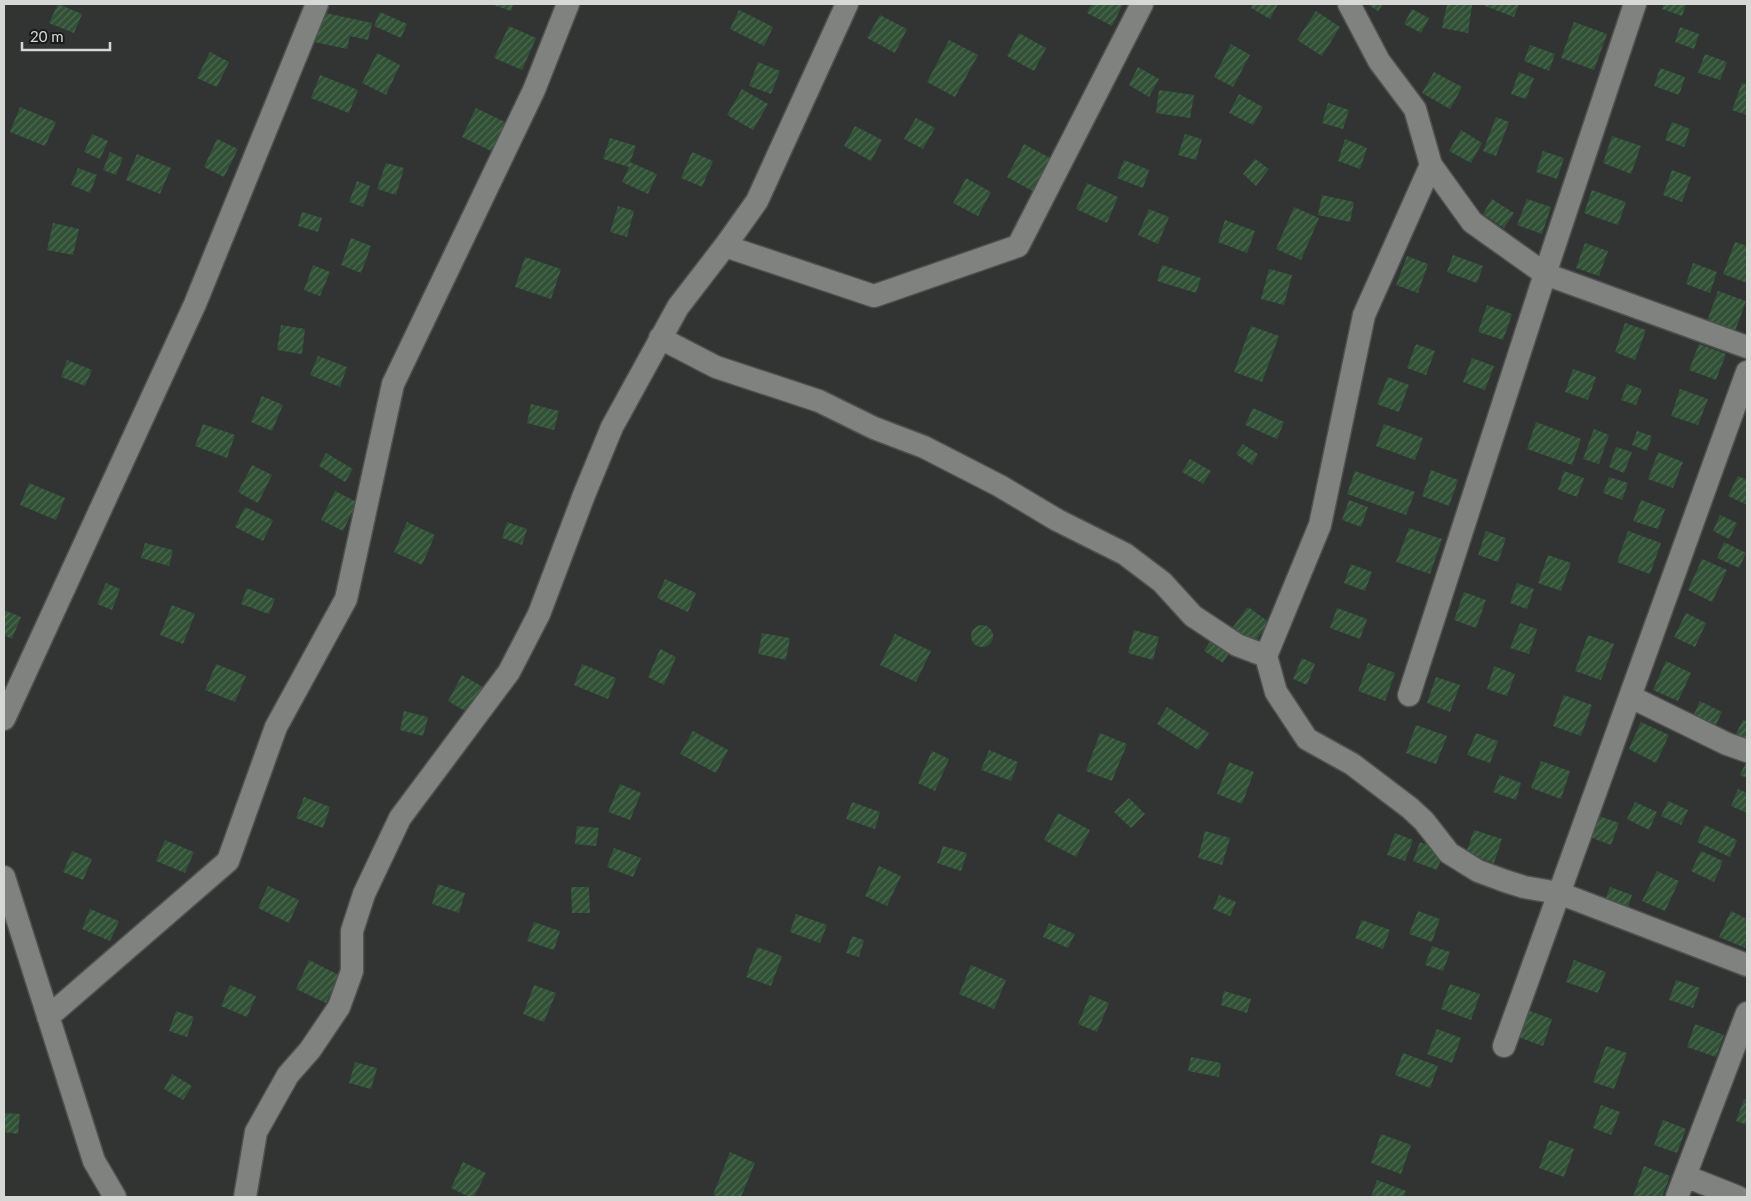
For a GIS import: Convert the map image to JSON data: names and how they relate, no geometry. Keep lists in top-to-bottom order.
{
  "scale_bar": "20 m"
}
